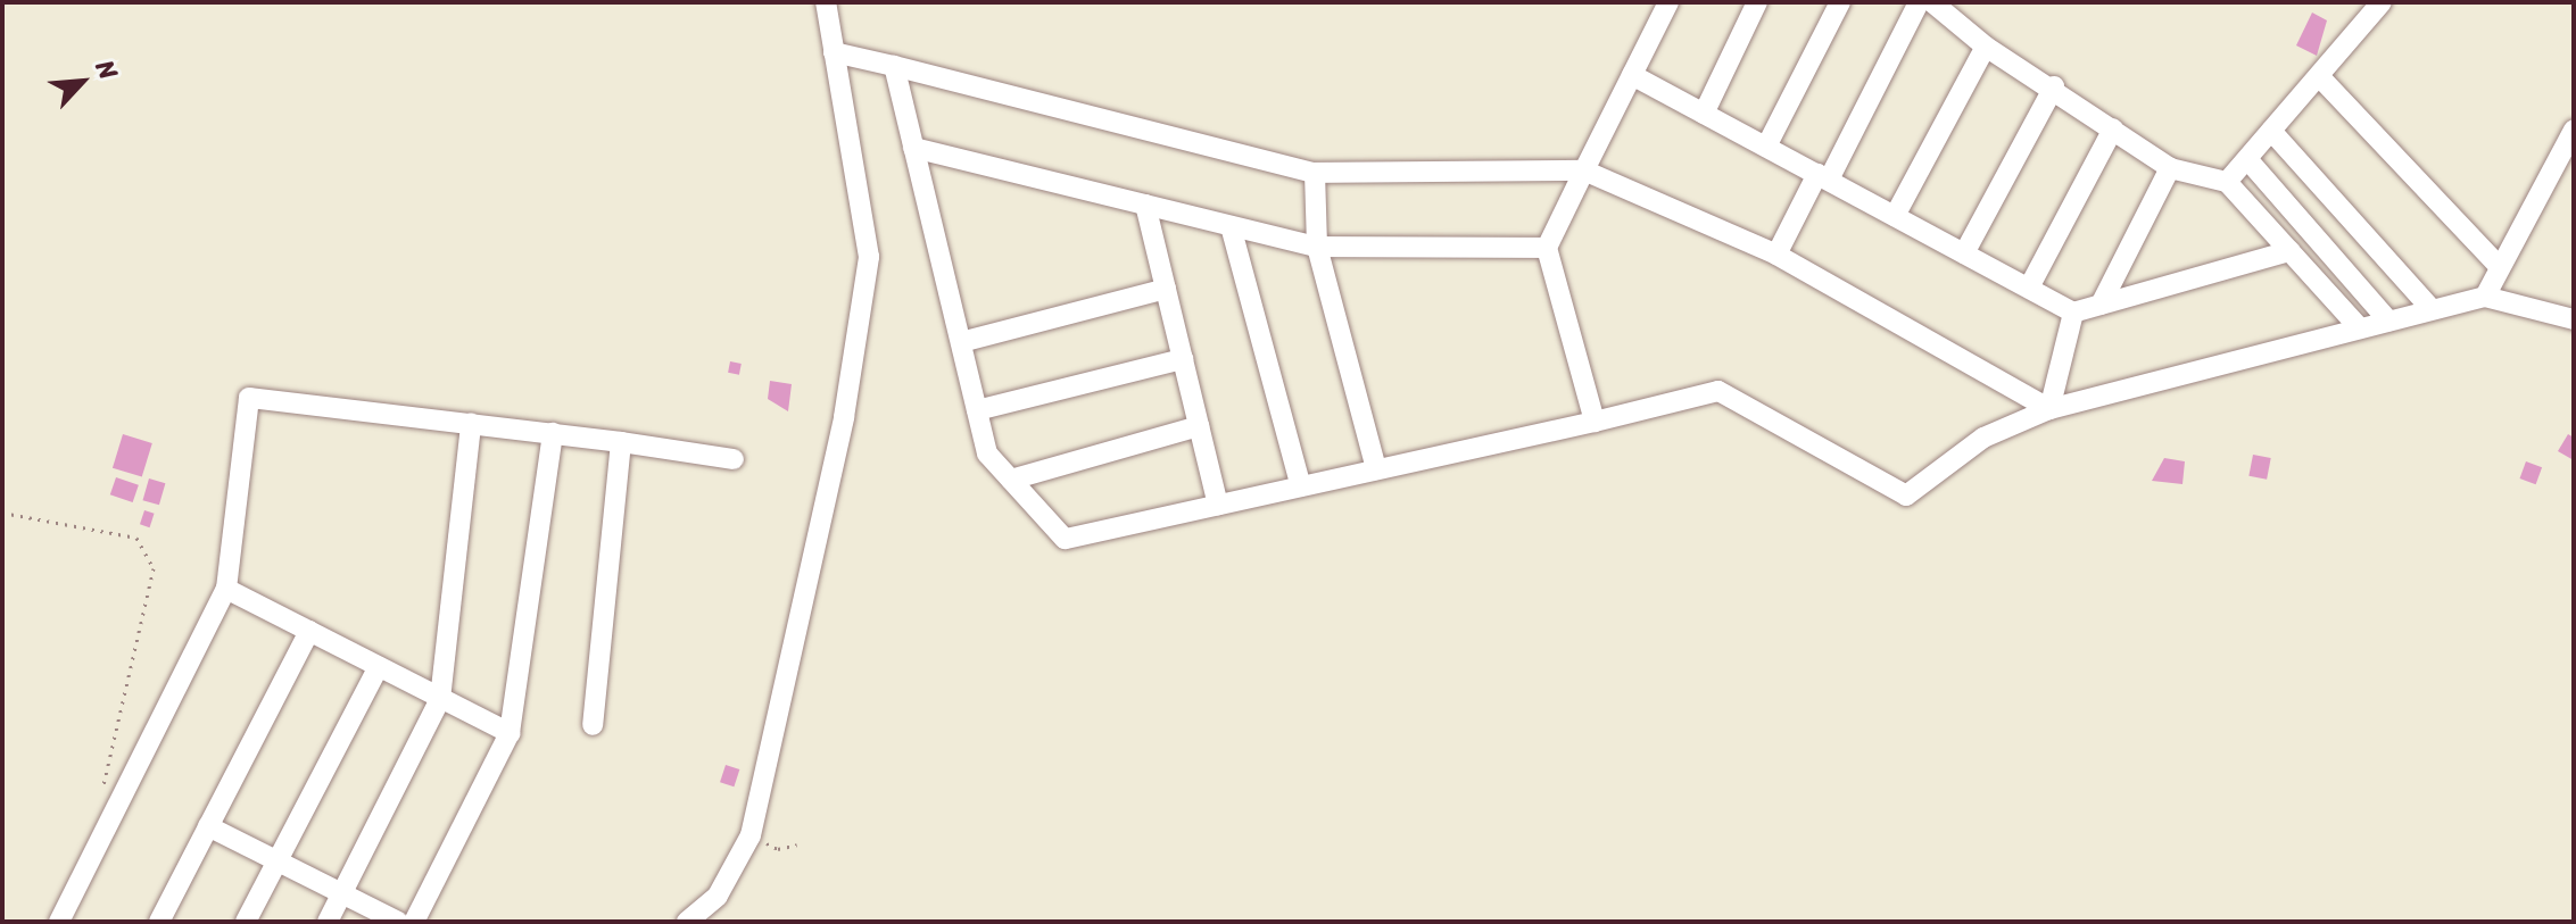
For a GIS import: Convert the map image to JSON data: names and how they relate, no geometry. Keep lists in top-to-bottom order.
{
  "north": "top right"
}
